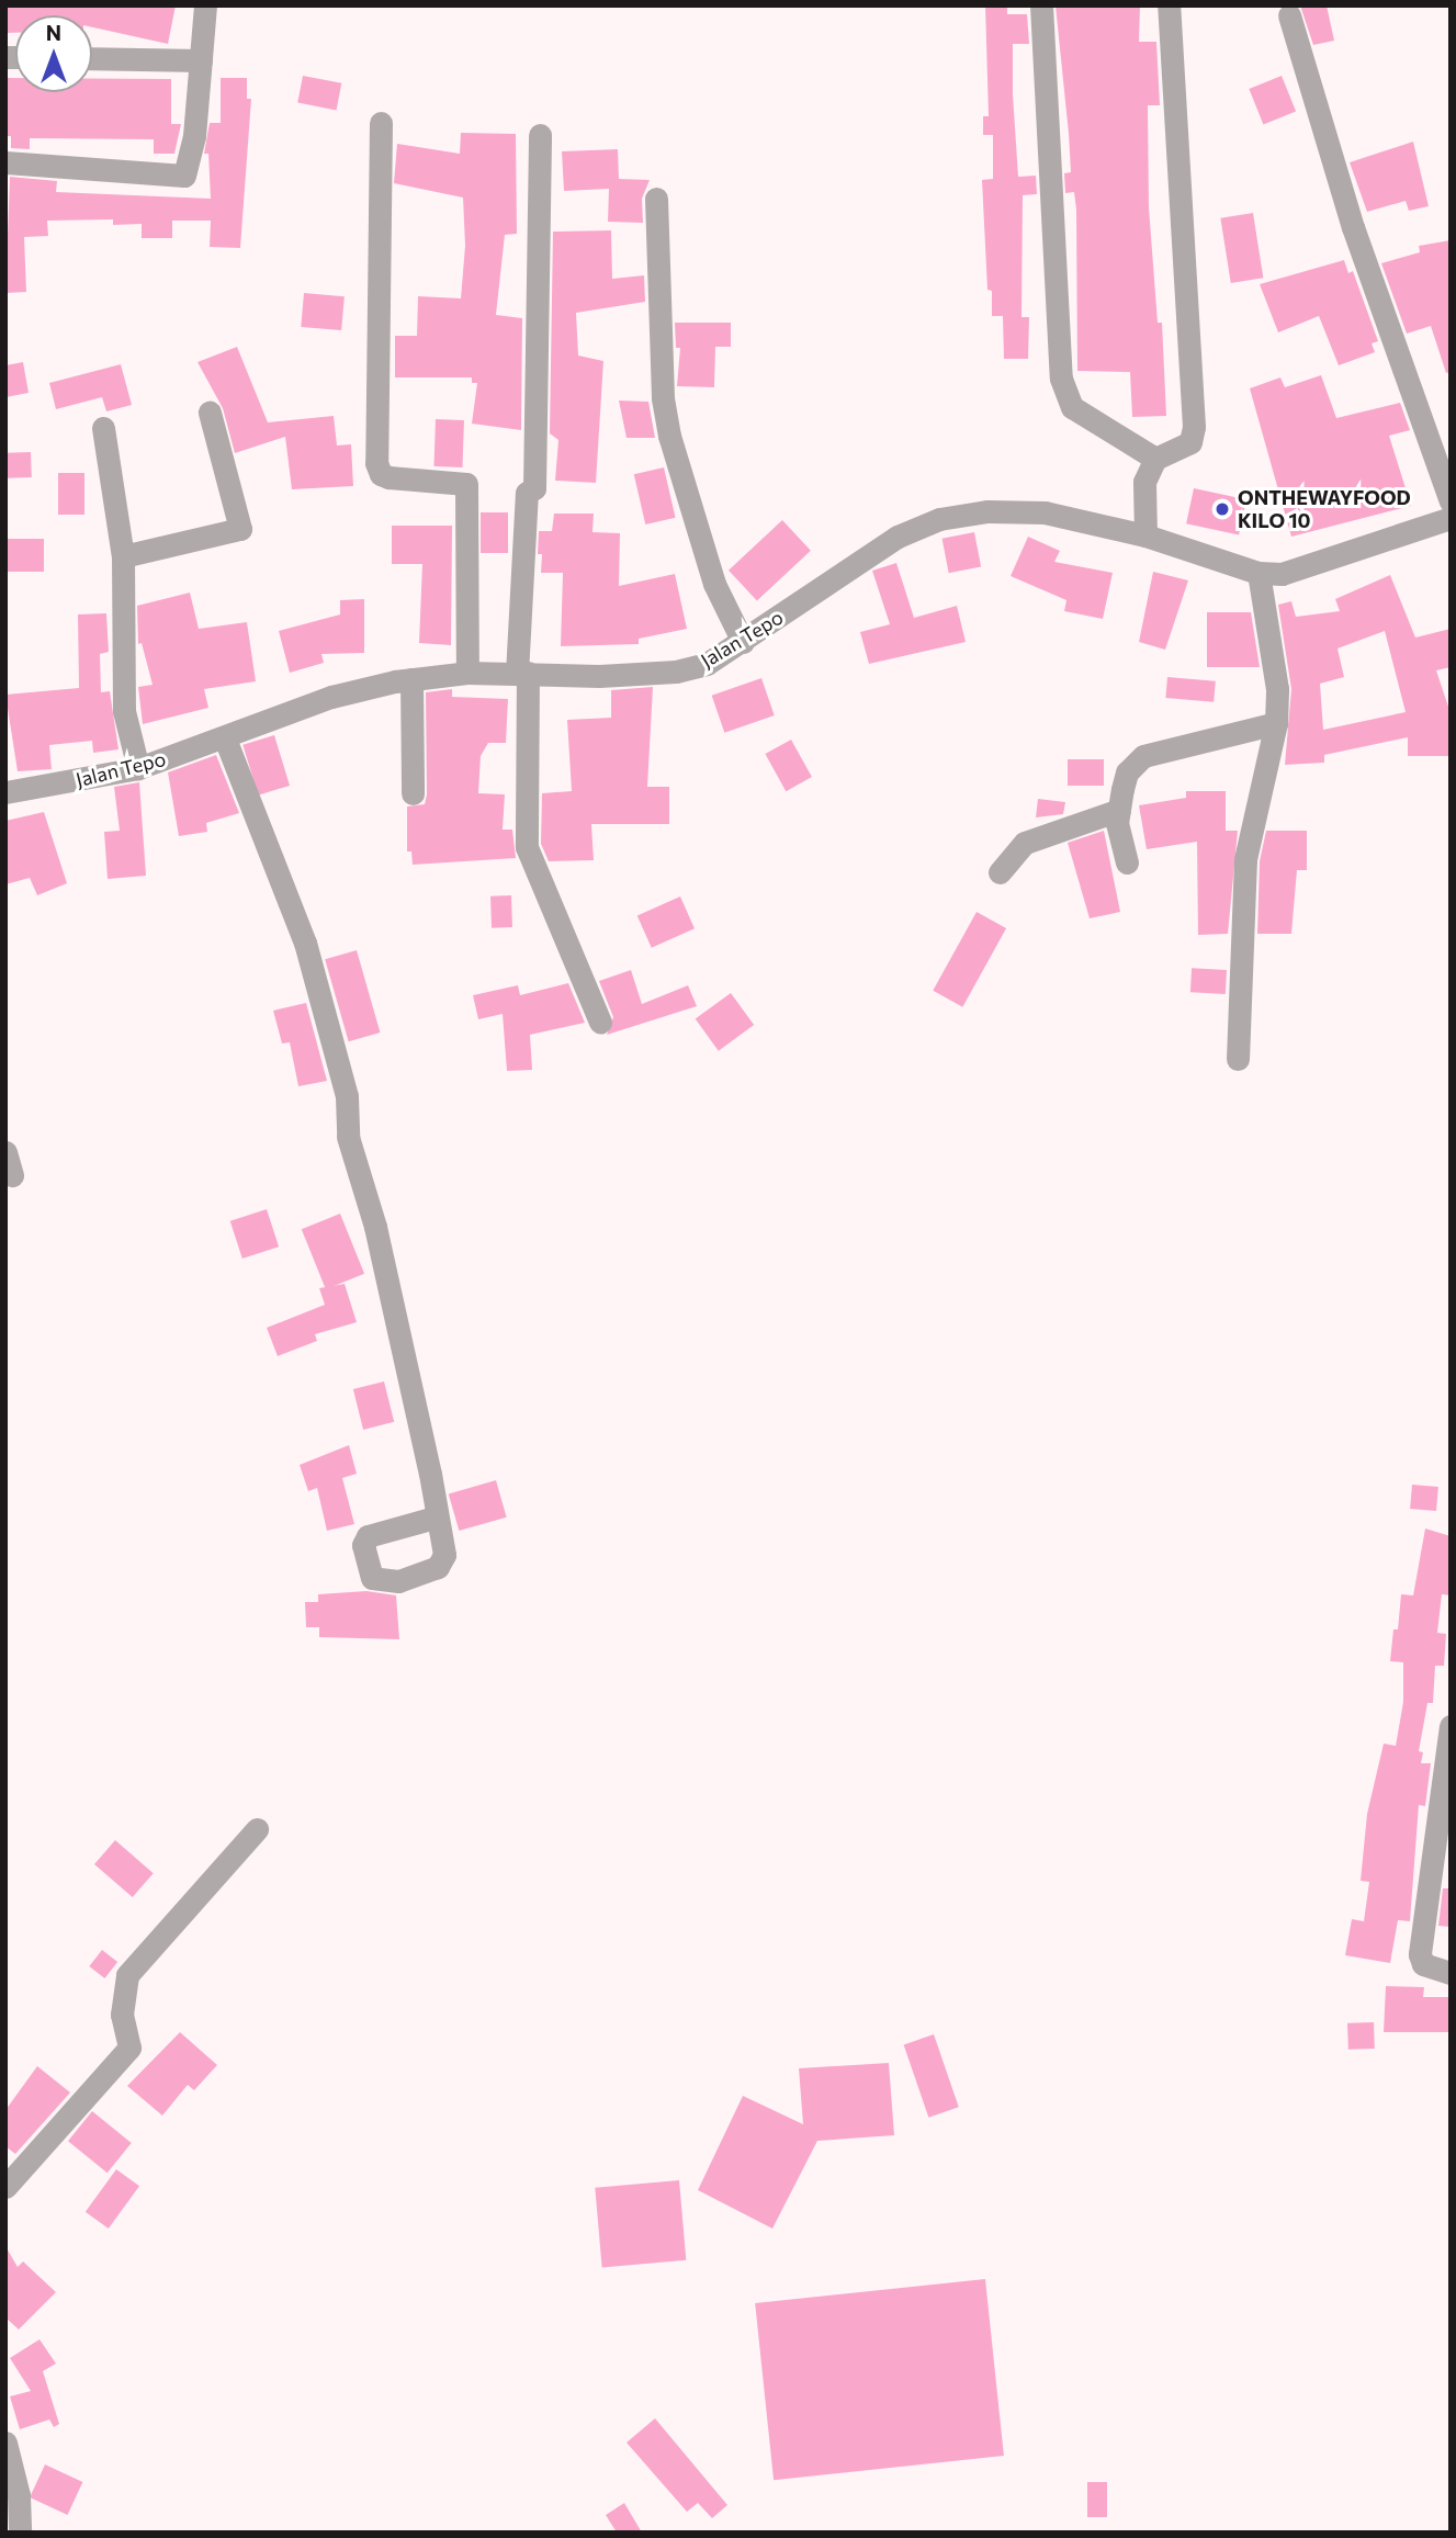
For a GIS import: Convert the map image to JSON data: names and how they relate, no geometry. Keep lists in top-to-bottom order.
{
  "streets": {
    "street": ["Jalan Tepo"]
  },
  "places": ["ONTHEWAYFOOD KILO 10"],
  "north": "top"
}
